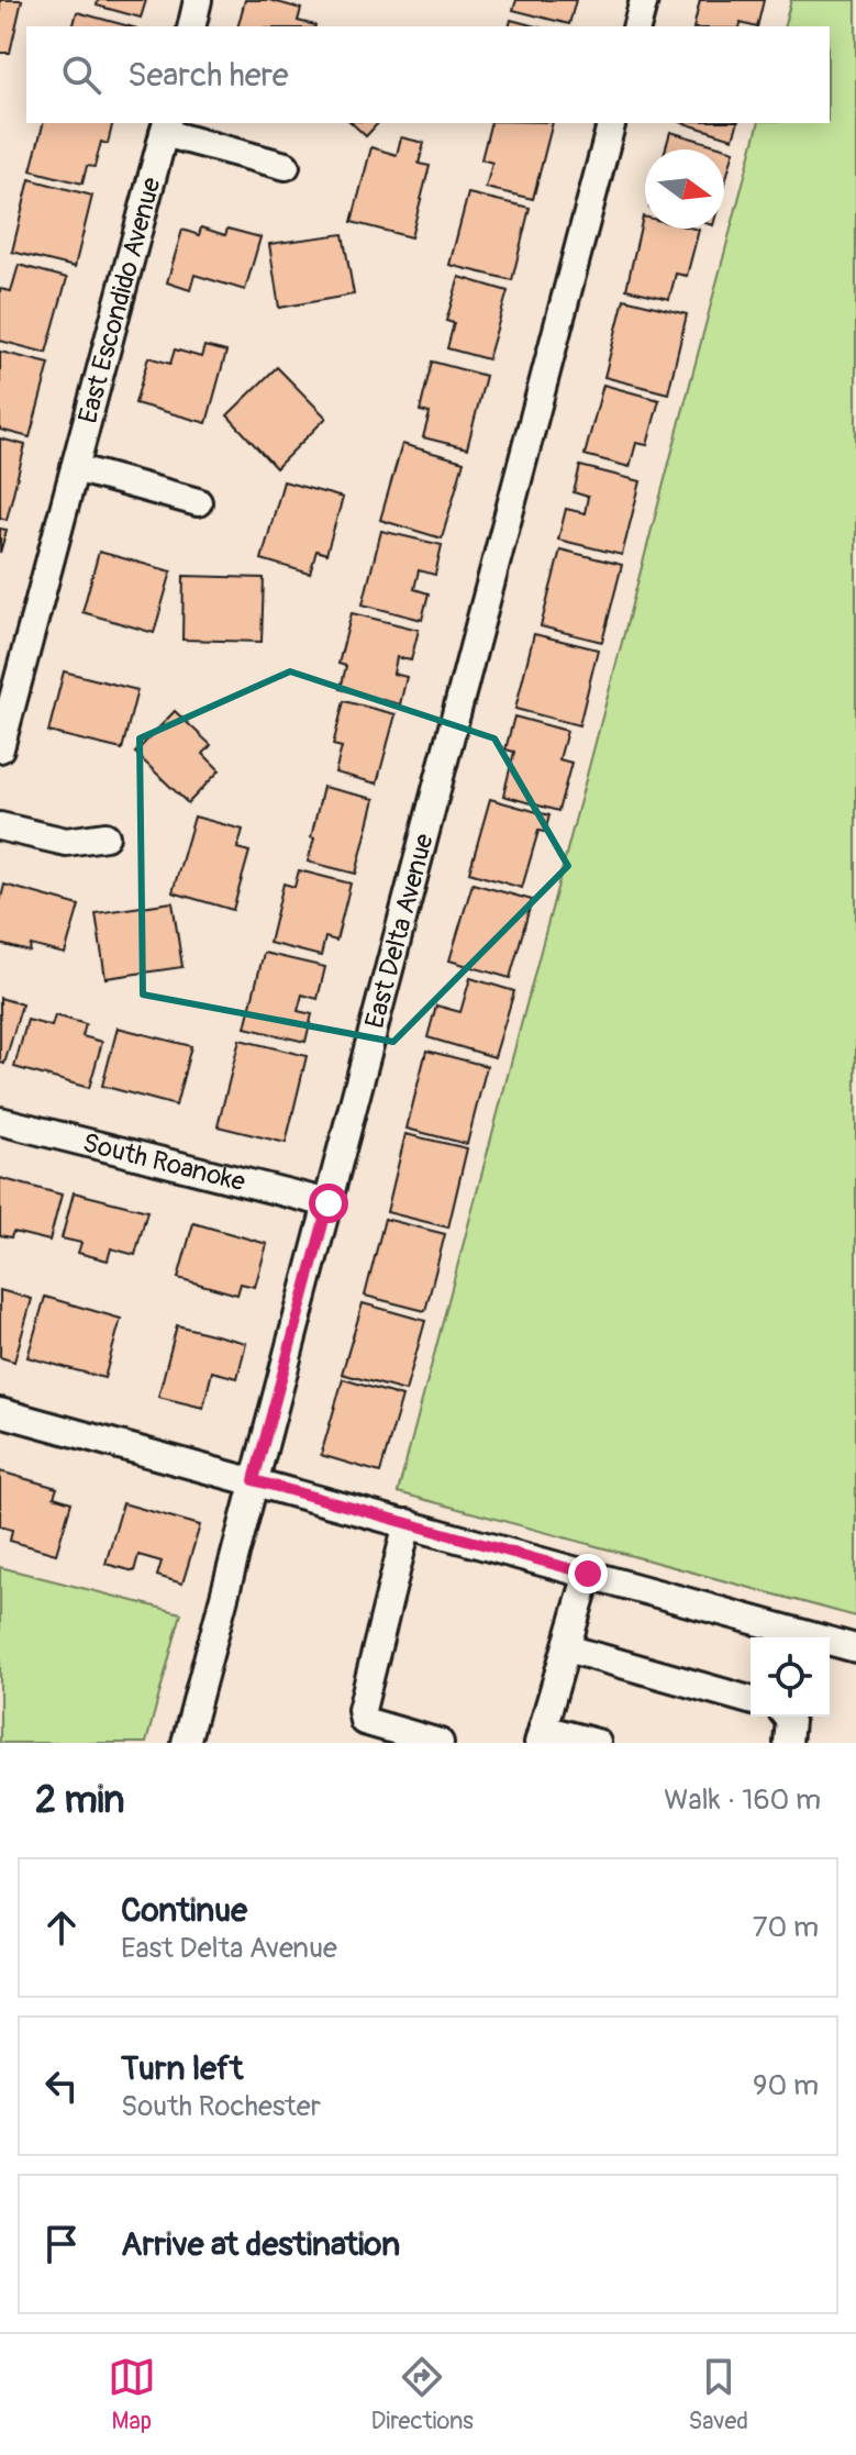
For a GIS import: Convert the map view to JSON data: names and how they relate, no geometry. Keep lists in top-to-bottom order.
{
  "streets": {
    "street": ["East Escondido Avenue", "East Delta Avenue", "South Roanoke"]
  },
  "crossings": [
    ["East Delta Avenue", "South Roanoke"]
  ],
  "north": "right",
  "page": {
    "search": "Search here",
    "heading": ["2 min", "Walk · 160 m"],
    "list": [
      ["Continue", "East Delta Avenue", "70 m"],
      ["Turn left", "South Rochester", "90 m"],
      "Arrive at destination"
    ],
    "nav": ["Map", "Directions", "Saved"]
  }
}
